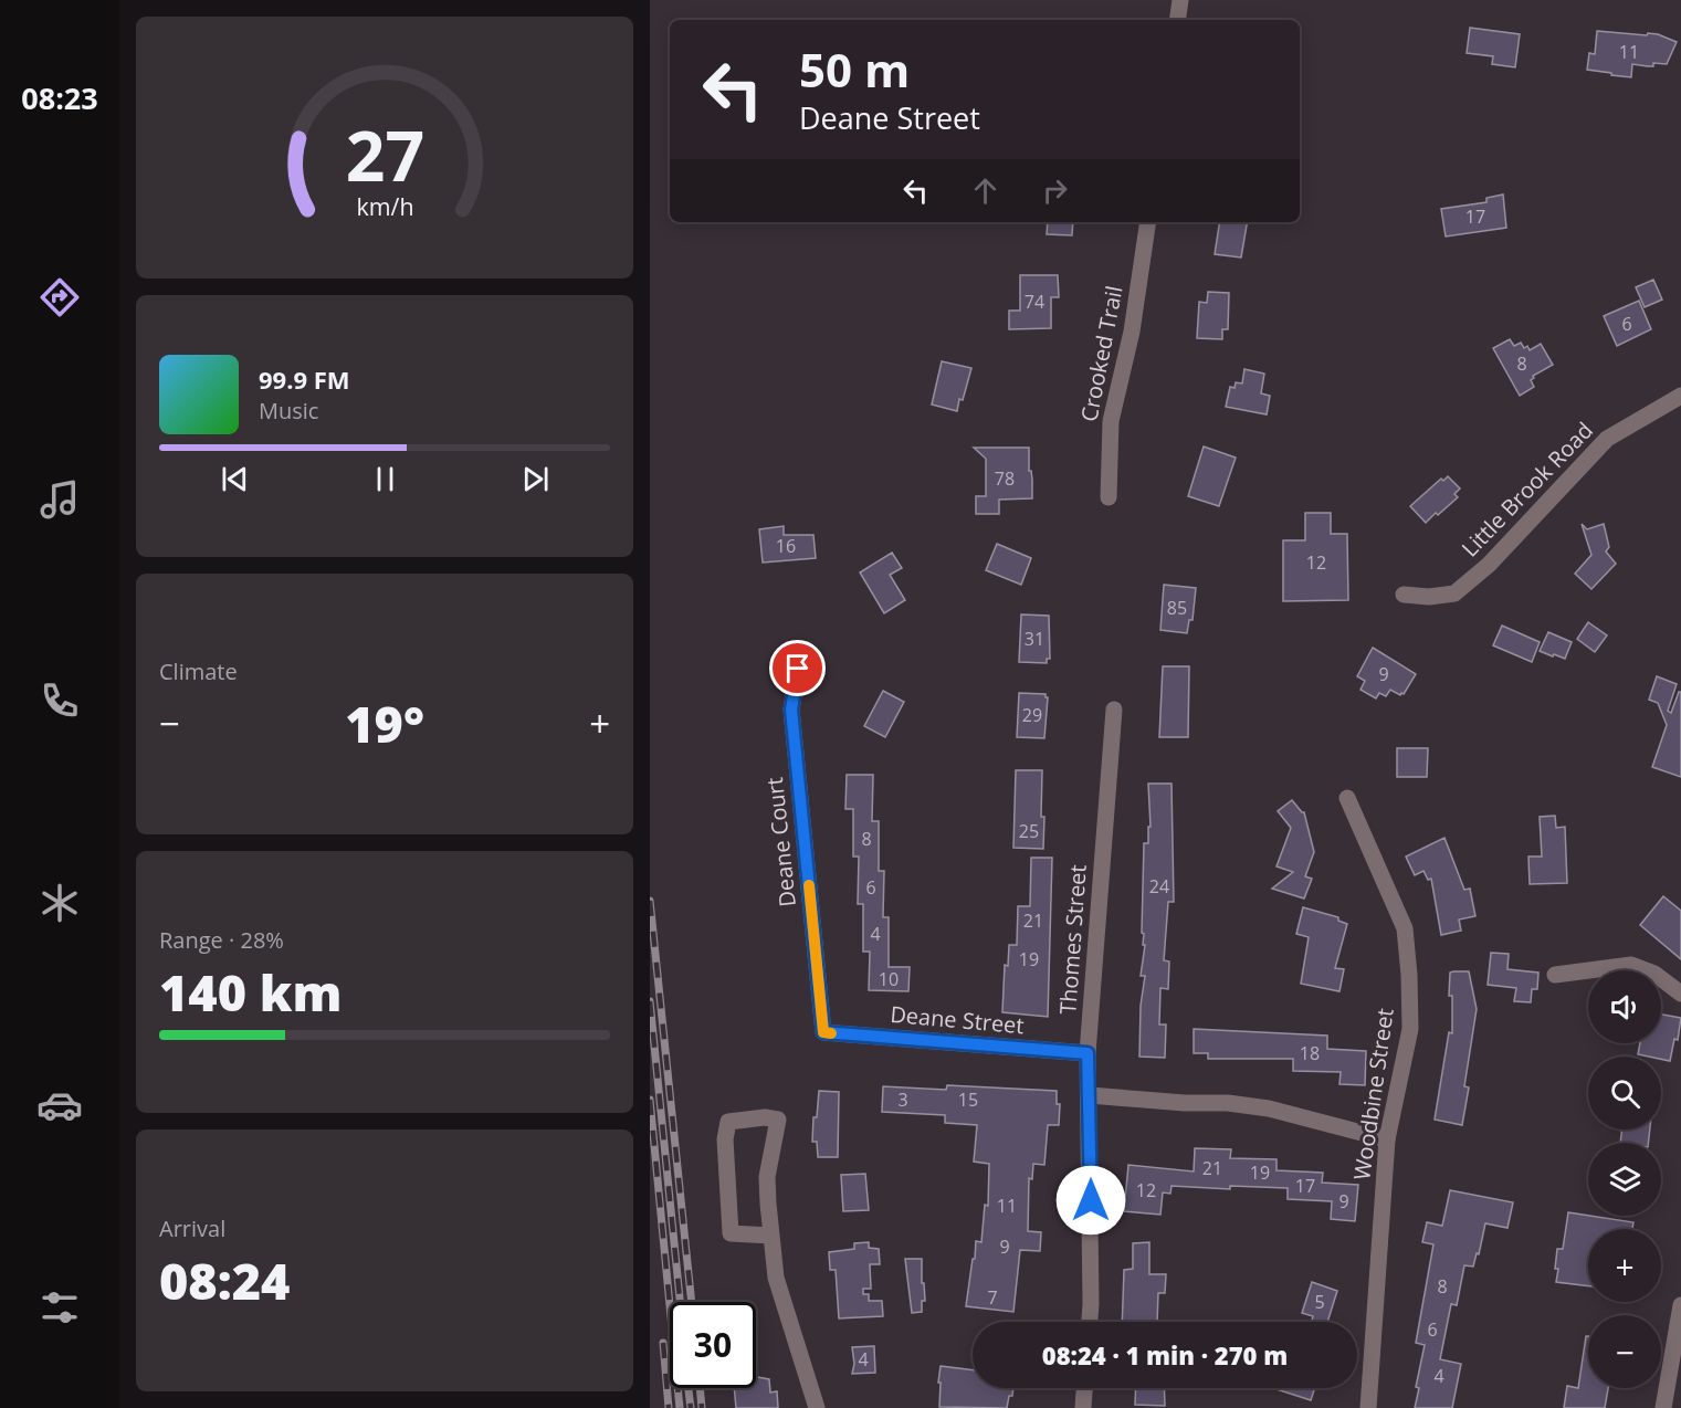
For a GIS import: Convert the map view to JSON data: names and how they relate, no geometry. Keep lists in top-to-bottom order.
{
  "streets": {
    "street": [
      "Crooked Trail",
      "Little Brook Road",
      "Deane Court",
      "Thomes Street",
      "Deane Street",
      "Woodbine Street"
    ]
  },
  "crossings": [
    ["Deane Court", "Deane Street"],
    ["Thomes Street", "Deane Street"]
  ],
  "house_numbers": [
    "11",
    "17",
    "74",
    "6",
    "8",
    "78",
    "16",
    "12",
    "85",
    "31",
    "9",
    "29",
    "25",
    "8",
    "24",
    "6",
    "21",
    "4",
    "19",
    "10",
    "18",
    "3",
    "15",
    "21",
    "19",
    "17",
    "12",
    "9",
    "11",
    "9",
    "8",
    "7",
    "5",
    "6",
    "4",
    "4"
  ],
  "page": {
    "tabs": "08:23",
    "turn": ["50 m", "Deane Street"],
    "song": ["99.9 FM", "Music"],
    "tile": [
      "Climate",
      ["Range · 28%", "140 km"],
      ["Arrival", "08:24"]
    ],
    "heat": ["−", "19°", "+"],
    "map_buttons": ["+", "−"],
    "limit": "30",
    "trip": "08:24 · 1 min · 270 m",
    "gauge": ["27", "km/h"]
  }
}
